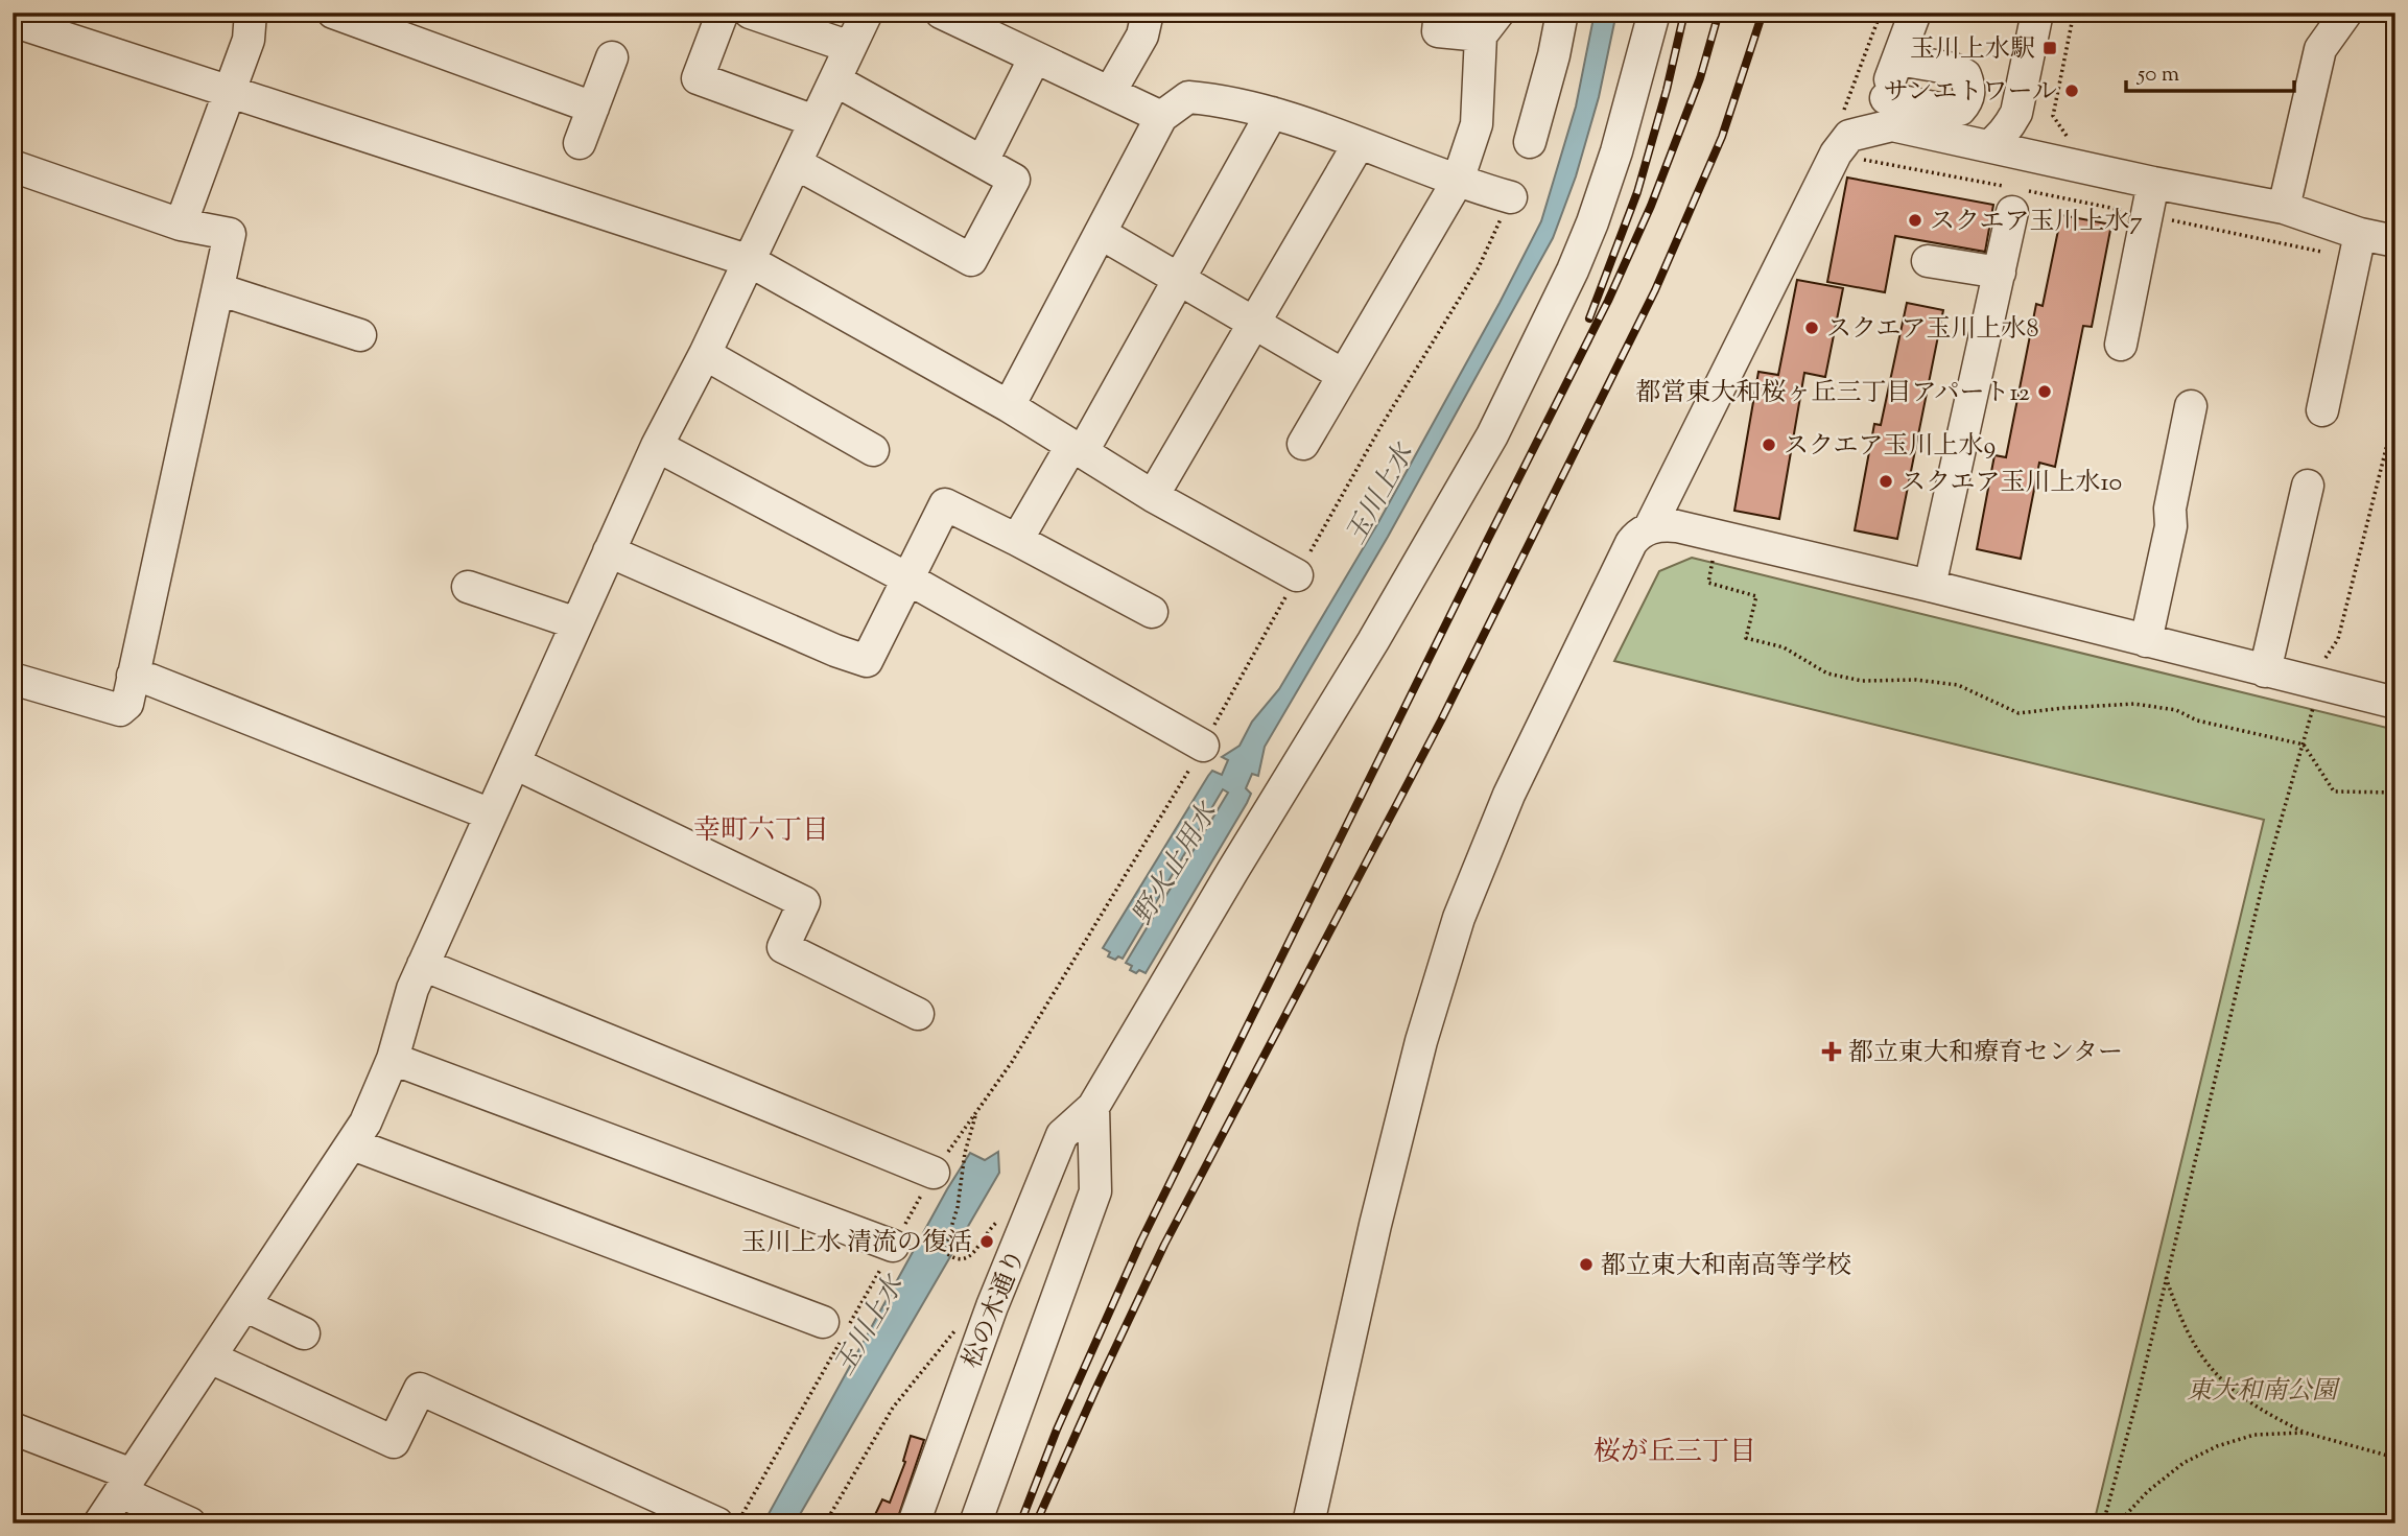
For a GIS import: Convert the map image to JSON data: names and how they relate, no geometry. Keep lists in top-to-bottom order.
{
  "streets": {
    "street": ["松の木通り"]
  },
  "districts": ["幸町六丁目", "桜が丘三丁目"],
  "water": ["玉川上水", "野火止用水"],
  "parks": ["東大和南公園"],
  "places": {
    "transit": ["玉川上水駅"],
    "other": [
      "サンエトワール",
      "スクエア玉川上水7",
      "スクエア玉川上水8",
      "都営東大和桜ヶ丘三丁目アパート12",
      "スクエア玉川上水9",
      "スクエア玉川上水10",
      "玉川上水 清流の復活",
      "都立東大和南高等学校"
    ],
    "health": ["都立東大和療育センター"]
  },
  "scale_bar": "50 m"
}
